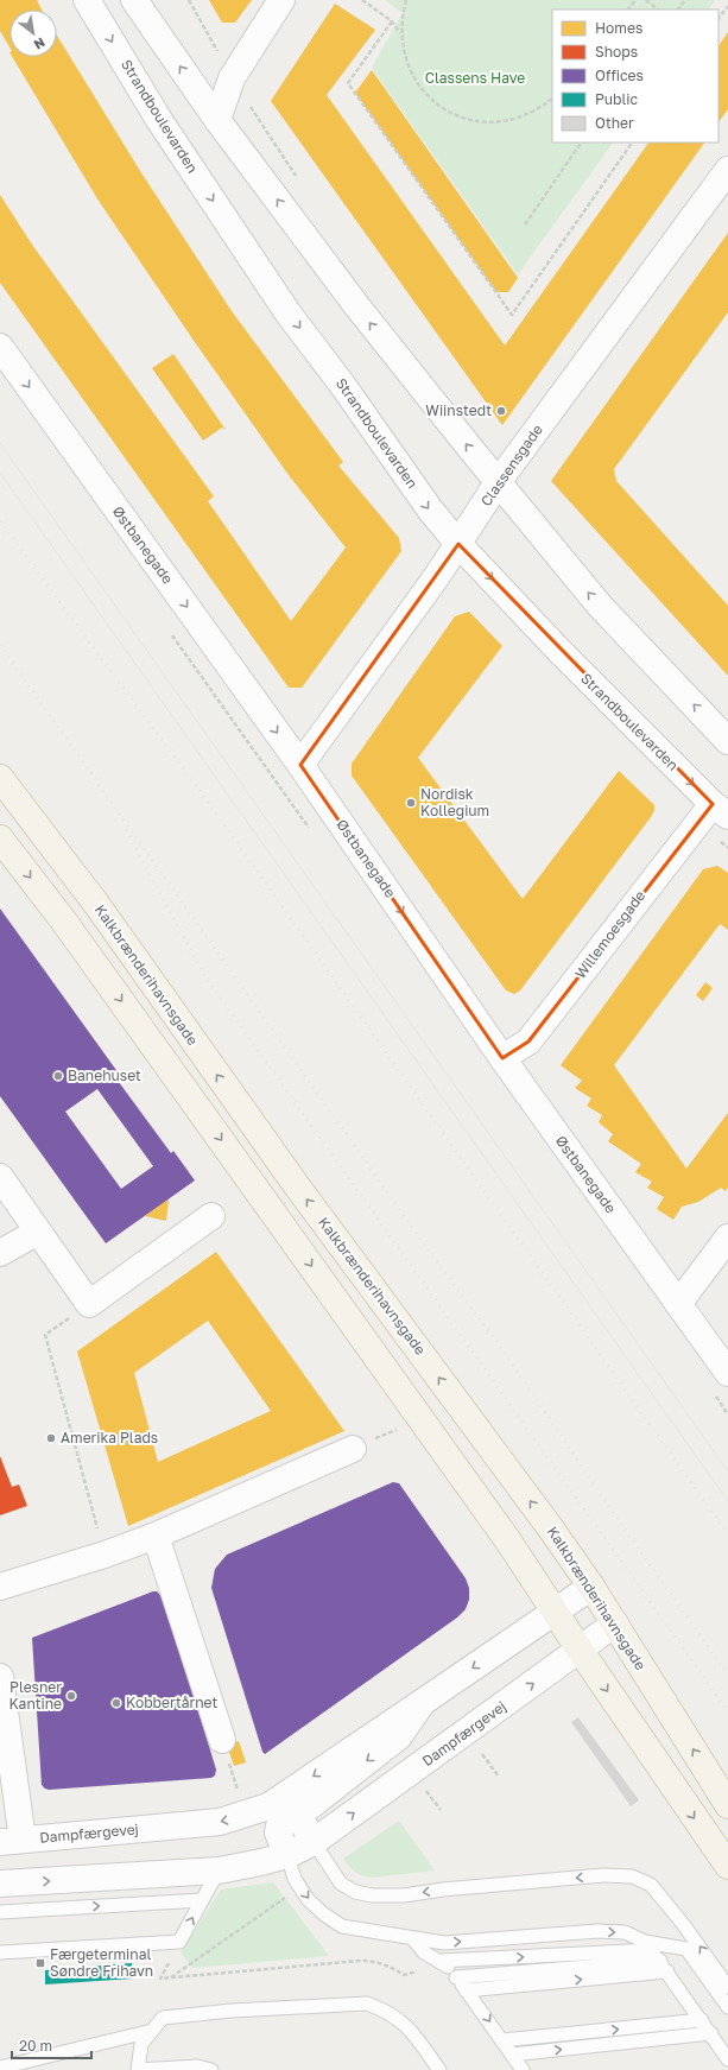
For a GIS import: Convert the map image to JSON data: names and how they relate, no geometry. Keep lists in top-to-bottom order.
{
  "streets": {
    "main road": ["Kalkbrænderihavnsgade"],
    "street": [
      "Strandboulevarden",
      "Classensgade",
      "Østbanegade",
      "Willemoesgade",
      "Dampfærgevej"
    ]
  },
  "crossings": [
    ["Strandboulevarden", "Classensgade"],
    ["Strandboulevarden", "Willemoesgade"],
    ["Classensgade", "Østbanegade"],
    ["Østbanegade", "Willemoesgade"],
    ["Kalkbrænderihavnsgade", "Dampfærgevej"]
  ],
  "one_way": ["Østbanegade"],
  "parks": ["Classens Have"],
  "places": {
    "other": [
      "Wiinstedt",
      "Nordisk Kollegium",
      "Banehuset",
      "Amerika Plads",
      "Plesner Kantine",
      "Kobbertårnet"
    ],
    "transit": ["Færgeterminal Søndre Frihavn"]
  },
  "legend": [
    "Homes",
    "Shops",
    "Offices",
    "Public",
    "Other"
  ],
  "scale_bar": "20 m",
  "north": "bottom right"
}
